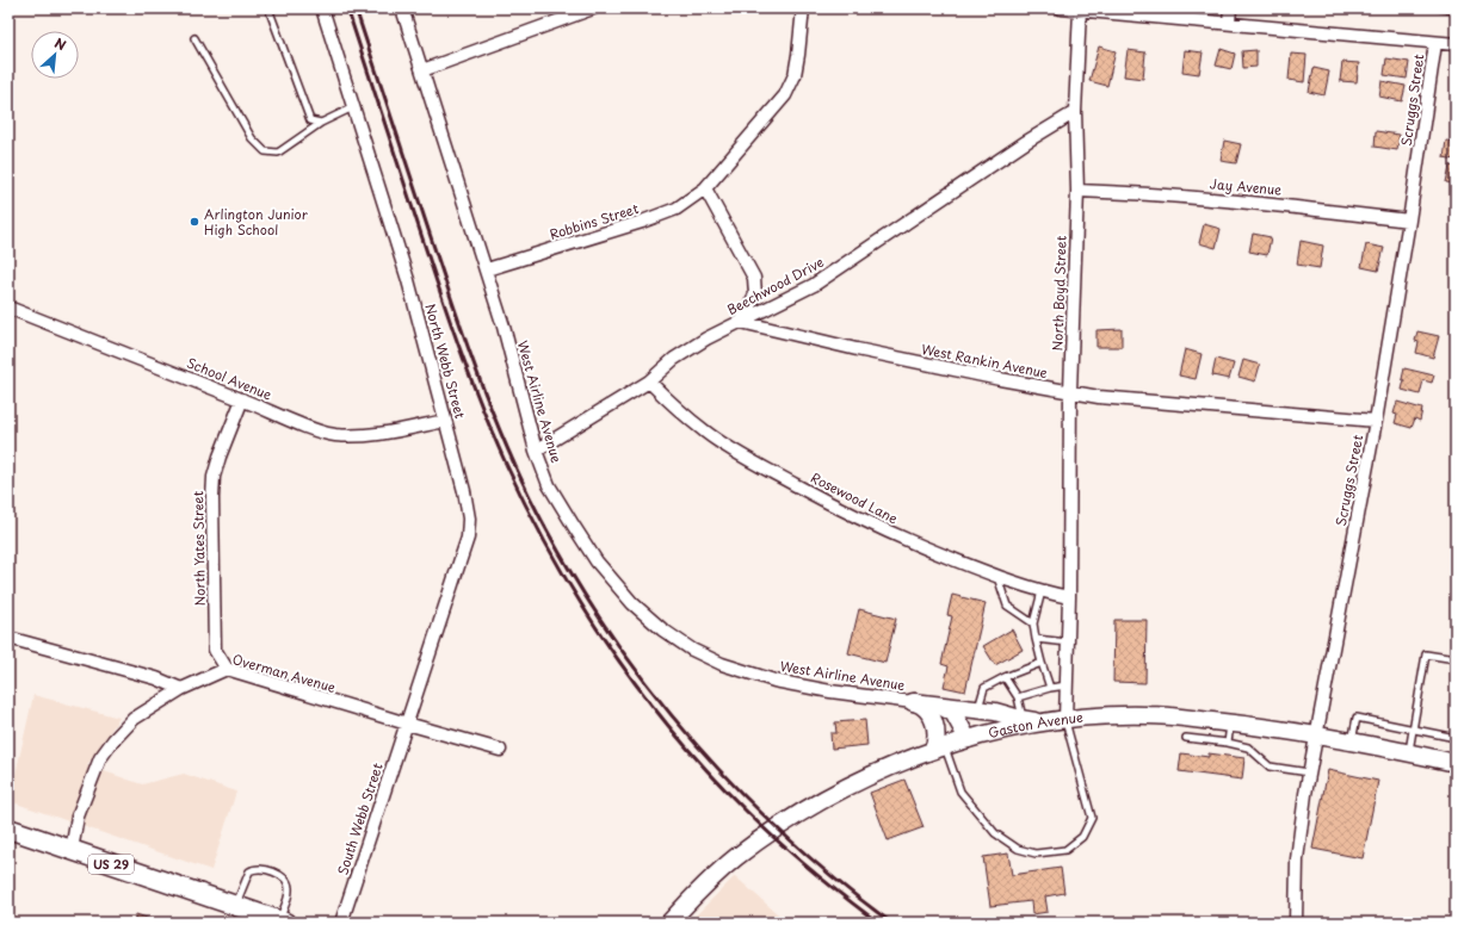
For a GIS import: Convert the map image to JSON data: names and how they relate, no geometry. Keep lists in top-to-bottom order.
{
  "streets": {
    "main road": ["Gaston Avenue", "US 29"],
    "street": [
      "Scruggs Street",
      "Jay Avenue",
      "Robbins Street",
      "Beechwood Drive",
      "North Boyd Street",
      "North Webb Street",
      "West Rankin Avenue",
      "School Avenue",
      "West Airline Avenue",
      "Rosewood Lane",
      "North Yates Street",
      "Overman Avenue",
      "South Webb Street"
    ]
  },
  "crossings": [
    ["Scruggs Street", "Jay Avenue"],
    ["Scruggs Street", "West Rankin Avenue"],
    ["Scruggs Street", "Gaston Avenue"],
    ["Jay Avenue", "North Boyd Street"],
    ["Robbins Street", "West Airline Avenue"],
    ["Beechwood Drive", "North Boyd Street"],
    ["Beechwood Drive", "West Rankin Avenue"],
    ["Beechwood Drive", "West Airline Avenue"],
    ["Beechwood Drive", "Rosewood Lane"],
    ["North Boyd Street", "West Rankin Avenue"],
    ["North Boyd Street", "Rosewood Lane"],
    ["North Boyd Street", "Gaston Avenue"],
    ["North Webb Street", "School Avenue"],
    ["North Webb Street", "Overman Avenue"],
    ["North Webb Street", "South Webb Street"],
    ["School Avenue", "North Yates Street"],
    ["North Yates Street", "Overman Avenue"],
    ["Overman Avenue", "South Webb Street"],
    ["Overman Avenue", "US 29"]
  ],
  "places": ["Arlington Junior High School"],
  "north": "top right"
}
